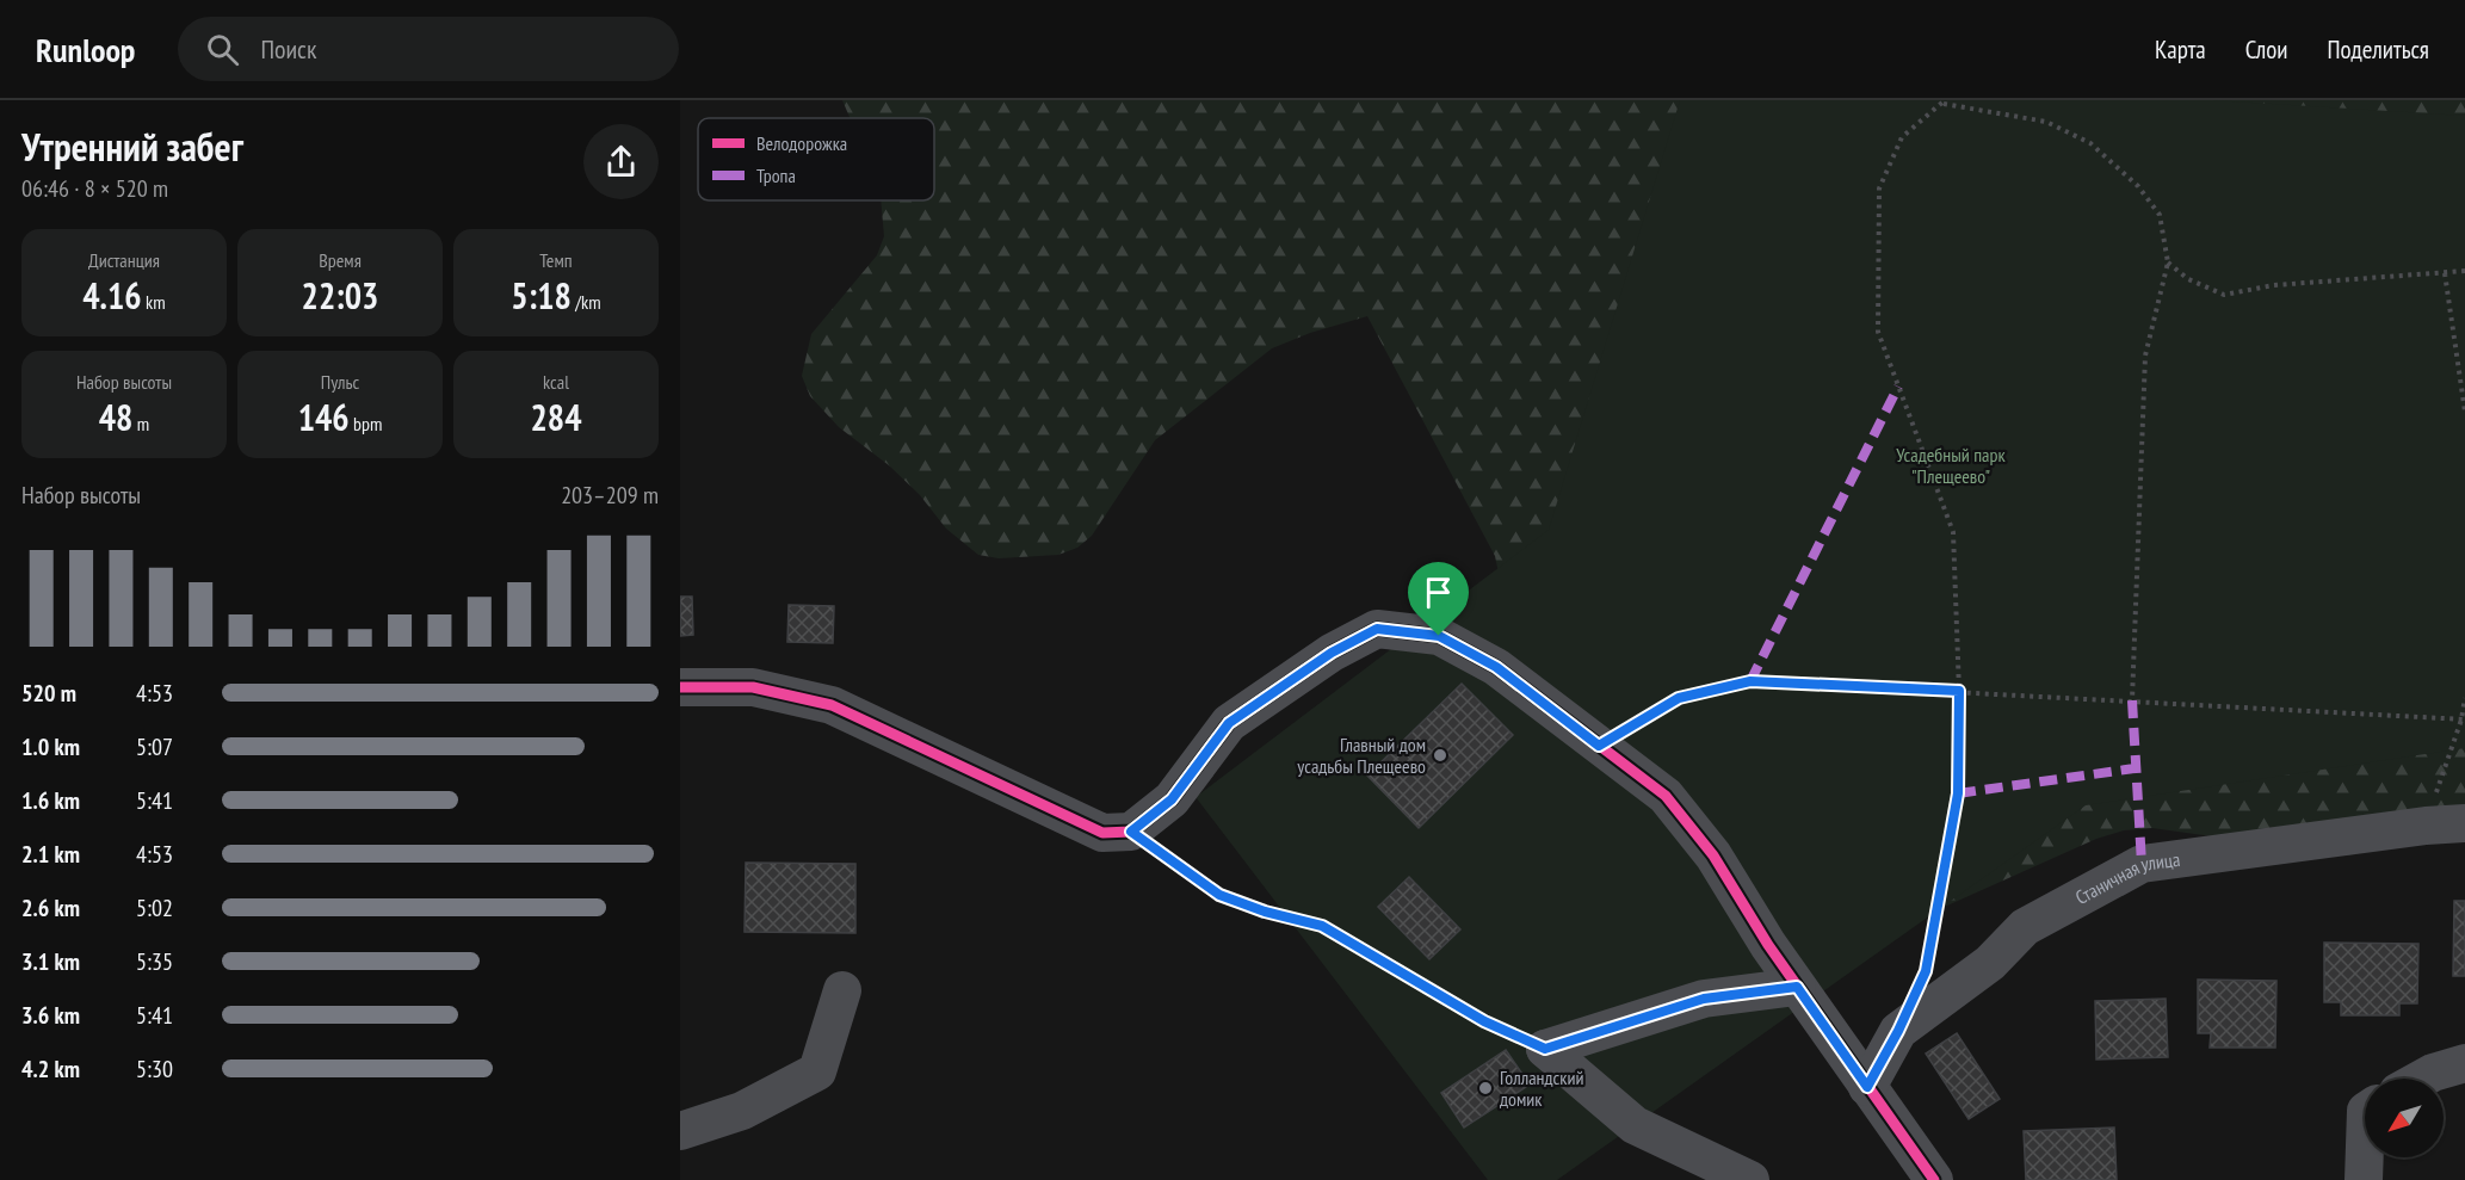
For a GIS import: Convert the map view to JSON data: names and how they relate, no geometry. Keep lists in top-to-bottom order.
{
  "streets": {
    "street": ["Станичная улица"]
  },
  "parks": ["Усадебный парк \"Плещеево\""],
  "places": ["Главный дом усадьбы Плещеево", "Голландский домик"],
  "legend": ["Велодорожка", "Тропа"],
  "north": "bottom left",
  "page": {
    "header": "Runloop",
    "search": "Поиск",
    "nav": ["Карта", "Слои", "Поделиться"],
    "heading": ["Утренний забег", "06:46 · 8 × 520 m"],
    "stats": [
      ["Дистанция", "4.16 km"],
      ["Время", "22:03"],
      ["Темп", "5:18 /km"],
      ["Набор высоты", "48 m"],
      ["Пульс", "146 bpm"],
      ["kcal", "284"]
    ],
    "chart": ["Набор высоты", "203–209 m"],
    "list": [
      {
        "name": "520 m",
        "note": "4:53"
      },
      {
        "name": "1.0 km",
        "note": "5:07"
      },
      {
        "name": "1.6 km",
        "note": "5:41"
      },
      {
        "name": "2.1 km",
        "note": "4:53"
      },
      {
        "name": "2.6 km",
        "note": "5:02"
      },
      {
        "name": "3.1 km",
        "note": "5:35"
      },
      {
        "name": "3.6 km",
        "note": "5:41"
      },
      {
        "name": "4.2 km",
        "note": "5:30"
      }
    ]
  }
}
